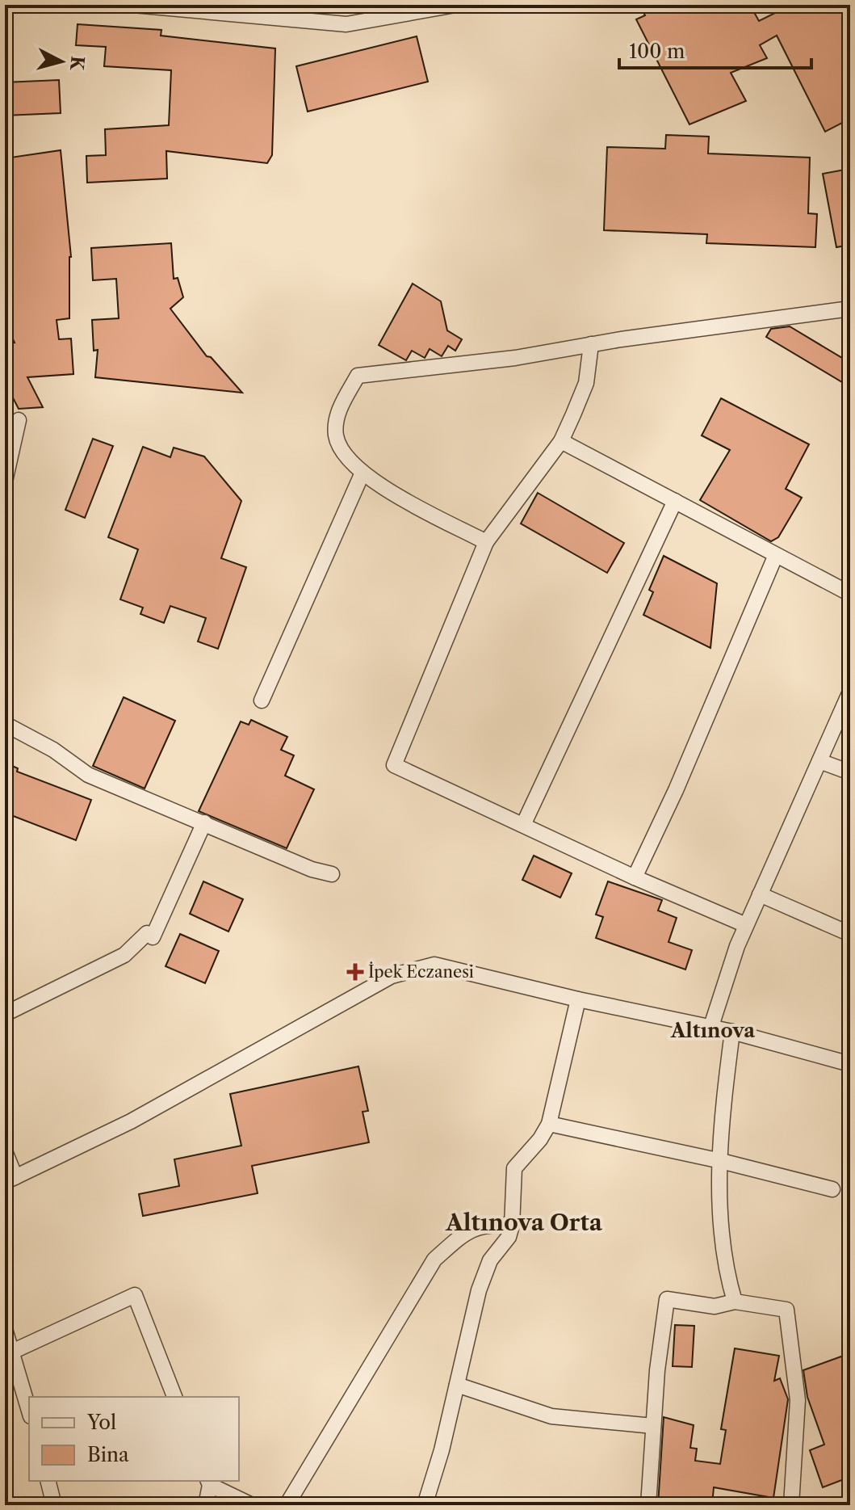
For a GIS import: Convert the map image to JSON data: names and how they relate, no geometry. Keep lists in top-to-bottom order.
{
  "districts": ["Altınova", "Altınova Orta"],
  "places": {
    "health": ["İpek Eczanesi"]
  },
  "legend": ["Yol", "Bina"],
  "scale_bar": "100 m",
  "north": "right"
}
